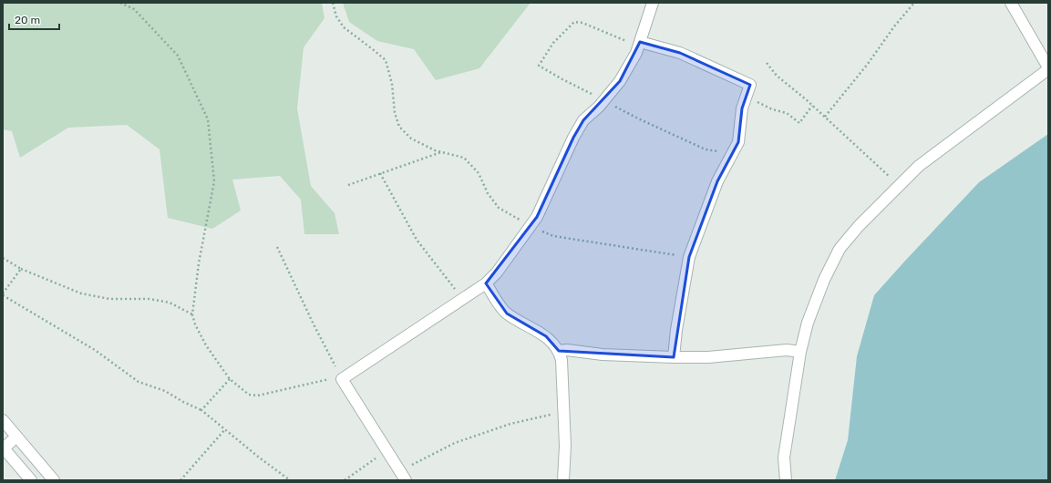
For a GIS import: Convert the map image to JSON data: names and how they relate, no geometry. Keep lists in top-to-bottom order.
{
  "scale_bar": "20 m"
}
